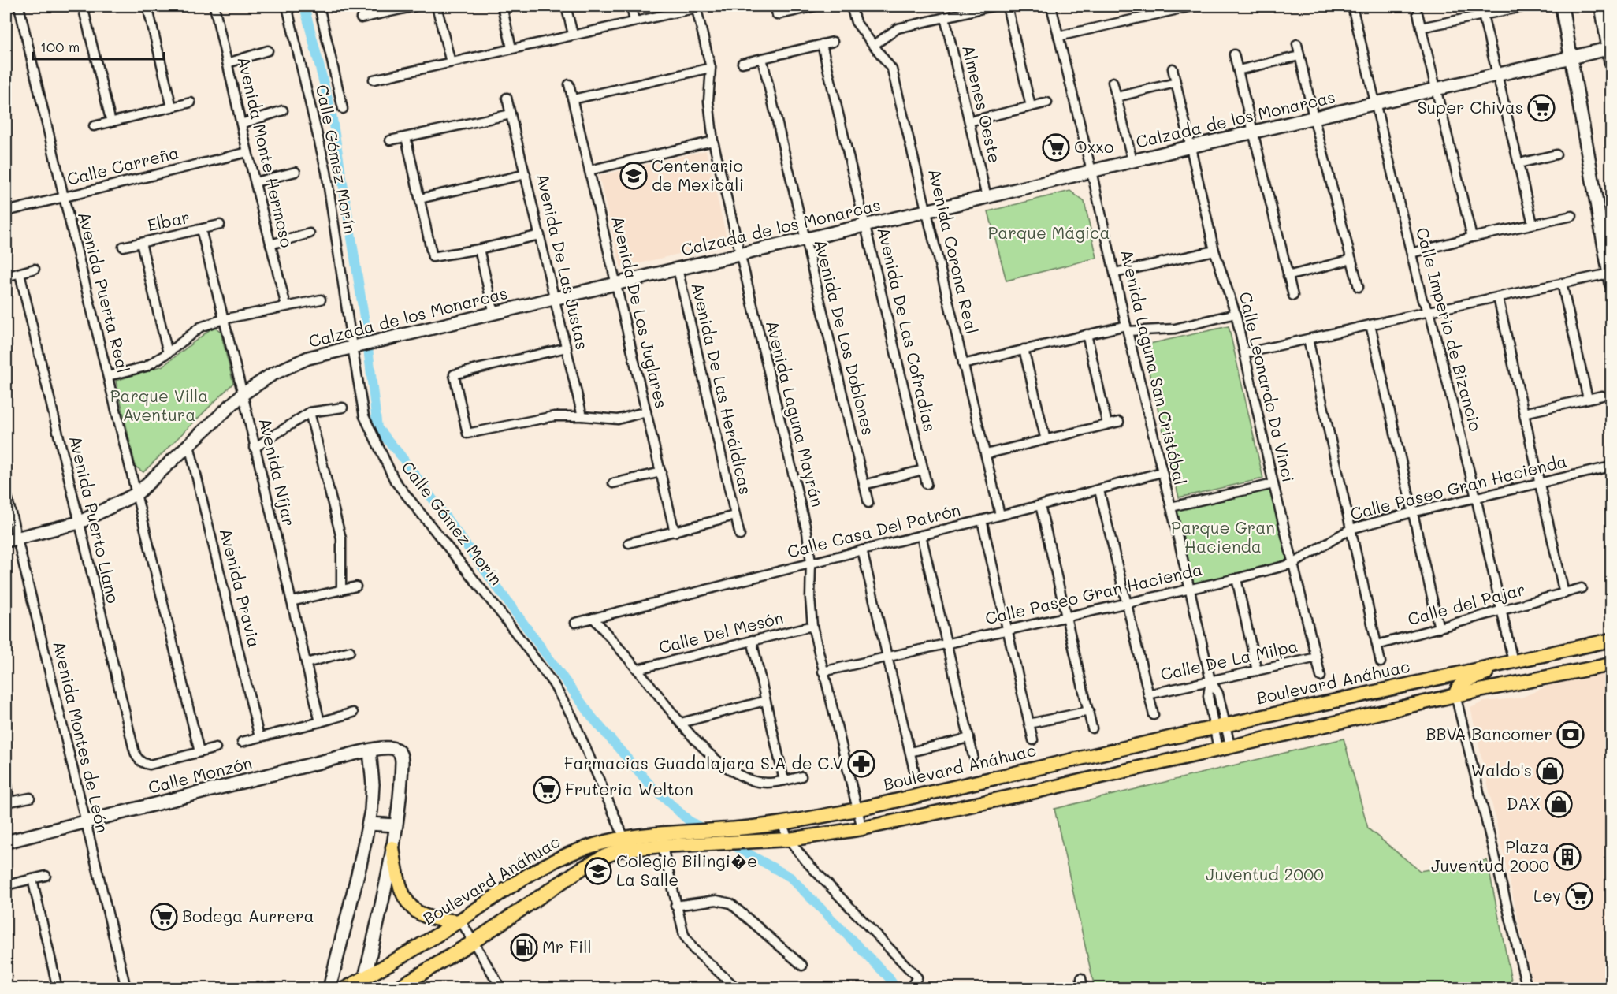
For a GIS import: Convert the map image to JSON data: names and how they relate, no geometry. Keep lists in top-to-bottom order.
{
  "streets": {
    "main road": ["Boulevard Anáhuac"],
    "street": [
      "Almenes Oeste",
      "Calzada de los Monarcas",
      "Avenida Monte Hermoso",
      "Calle Gómez Morín",
      "Calle Carreña",
      "Elbar",
      "Avenida Corona Real",
      "Avenida De Las Justas",
      "Avenida Puerta Real",
      "Avenida De Los Juglares",
      "Avenida De Las Cofradías",
      "Calle Imperio de Bizancio",
      "Avenida De Los Doblones",
      "Avenida Laguna San Cristóbal",
      "Calle Leonardo Da Vinci",
      "Avenida De Las Heráldicas",
      "Avenida Laguna Mayrán",
      "Avenida Níjar",
      "Calle Paseo Gran Hacienda",
      "Avenida Puerto Llano",
      "Calle Casa Del Patrón",
      "Avenida Pravia",
      "Calle del Pajar",
      "Calle Del Mesón",
      "Calle De La Milpa",
      "Avenida Montes de León",
      "Calle Monzón"
    ]
  },
  "crossings": [
    ["Almenes Oeste", "Calzada de los Monarcas"],
    ["Calzada de los Monarcas", "Calle Gómez Morín"],
    ["Calzada de los Monarcas", "Avenida Corona Real"],
    ["Calzada de los Monarcas", "Avenida De Las Justas"],
    ["Calzada de los Monarcas", "Avenida Puerta Real"],
    ["Calzada de los Monarcas", "Avenida De Los Juglares"],
    ["Calzada de los Monarcas", "Avenida De Las Cofradías"],
    ["Calzada de los Monarcas", "Calle Imperio de Bizancio"],
    ["Calzada de los Monarcas", "Avenida De Los Doblones"],
    ["Calzada de los Monarcas", "Avenida Laguna San Cristóbal"],
    ["Calzada de los Monarcas", "Calle Leonardo Da Vinci"],
    ["Calzada de los Monarcas", "Avenida De Las Heráldicas"],
    ["Calzada de los Monarcas", "Avenida Laguna Mayrán"],
    ["Calzada de los Monarcas", "Avenida Níjar"],
    ["Calzada de los Monarcas", "Avenida Puerto Llano"],
    ["Calzada de los Monarcas", "Avenida Pravia"],
    ["Calzada de los Monarcas", "Avenida Montes de León"],
    ["Avenida Monte Hermoso", "Calle Carreña"],
    ["Calle Gómez Morín", "Boulevard Anáhuac"],
    ["Calle Carreña", "Avenida Puerta Real"],
    ["Elbar", "Avenida Níjar"],
    ["Avenida Corona Real", "Calle Casa Del Patrón"],
    ["Avenida Puerta Real", "Avenida Puerto Llano"],
    ["Calle Imperio de Bizancio", "Calle Paseo Gran Hacienda"],
    ["Calle Imperio de Bizancio", "Calle del Pajar"],
    ["Calle Imperio de Bizancio", "Boulevard Anáhuac"],
    ["Avenida Laguna San Cristóbal", "Calle Paseo Gran Hacienda"],
    ["Avenida Laguna San Cristóbal", "Calle Casa Del Patrón"],
    ["Avenida Laguna San Cristóbal", "Calle De La Milpa"],
    ["Avenida Laguna San Cristóbal", "Boulevard Anáhuac"],
    ["Calle Leonardo Da Vinci", "Calle Paseo Gran Hacienda"],
    ["Calle Leonardo Da Vinci", "Calle De La Milpa"],
    ["Avenida Laguna Mayrán", "Calle Paseo Gran Hacienda"],
    ["Avenida Laguna Mayrán", "Calle Casa Del Patrón"],
    ["Avenida Laguna Mayrán", "Calle Del Mesón"],
    ["Avenida Laguna Mayrán", "Boulevard Anáhuac"],
    ["Avenida Montes de León", "Calle Monzón"]
  ],
  "parks": [
    "Parque Mágica",
    "Parque Villa Aventura",
    "Parque Gran Hacienda",
    "Juventud 2000"
  ],
  "places": {
    "supermarket": [
      "Super Chivas",
      "Oxxo",
      "Fruteria Welton",
      "Ley",
      "Bodega Aurrera"
    ],
    "school or university": ["Centenario de Mexicali", "Colegio Bilingi�e La Salle"],
    "bank": ["BBVA Bancomer"],
    "pharmacy": ["Farmacias Guadalajara S.A de C.V"],
    "shop": ["Waldo's", "DAX"],
    "building": ["Plaza Juventud 2000"],
    "fuel station": ["Mr Fill"]
  },
  "scale_bar": "100 m"
}
